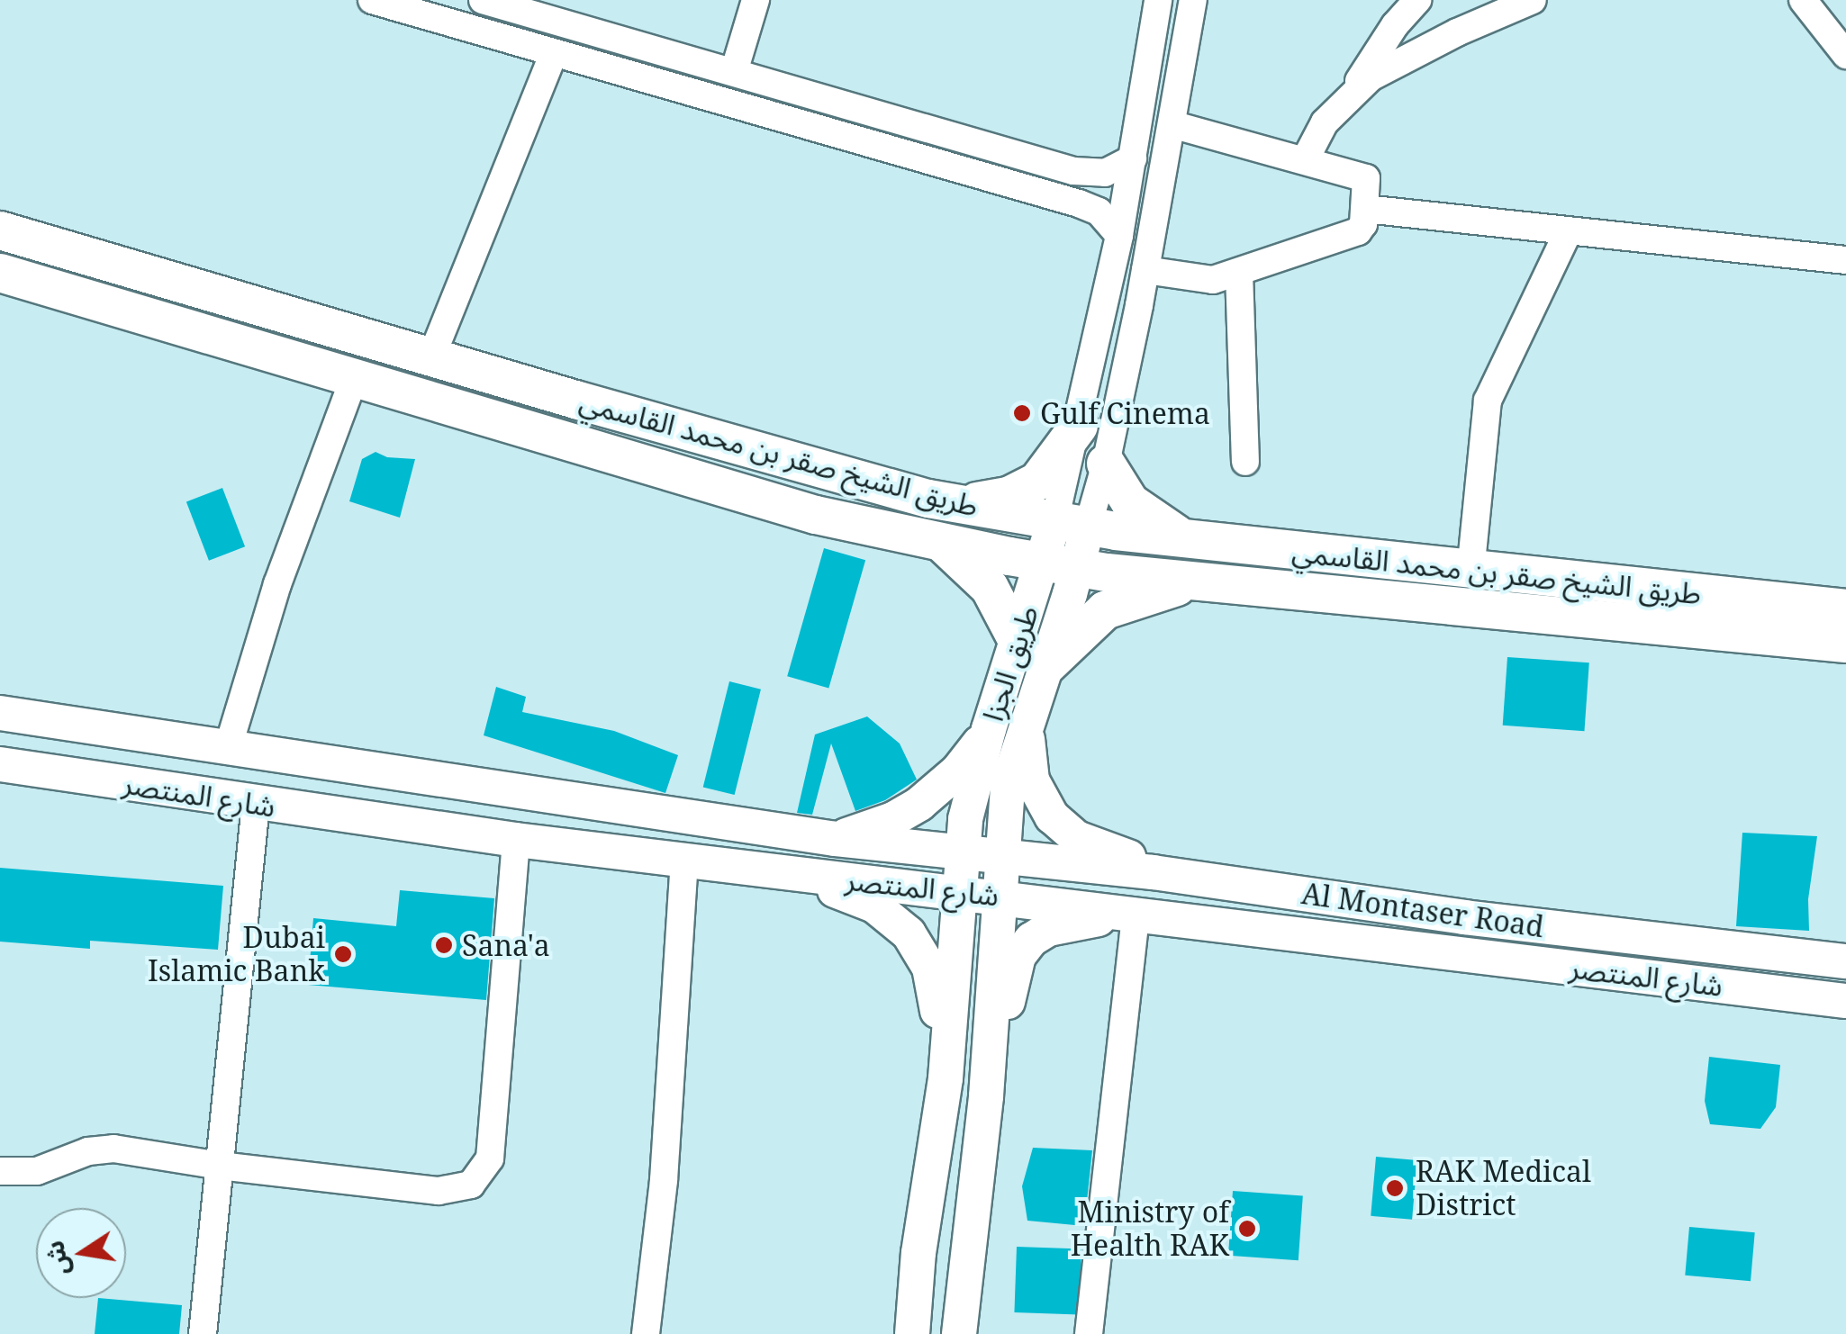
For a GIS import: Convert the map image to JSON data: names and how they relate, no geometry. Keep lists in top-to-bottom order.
{
  "streets": {
    "highway": ["طريق الشيخ صقر بن محمد القاسمي"],
    "main road": ["طريق الجزا", "شارع المنتصر", "Al Montaser Road"]
  },
  "crossings": [
    ["طريق الشيخ صقر بن محمد القاسمي", "طريق الجزا"],
    ["طريق الجزا", "شارع المنتصر"],
    ["طريق الجزا", "Al Montaser Road"],
    ["شارع المنتصر", "Al Montaser Road"]
  ],
  "places": [
    "Gulf Cinema",
    "Sana'a",
    "Dubai Islamic Bank",
    "RAK Medical District",
    "Ministry of Health RAK"
  ],
  "north": "left"
}
